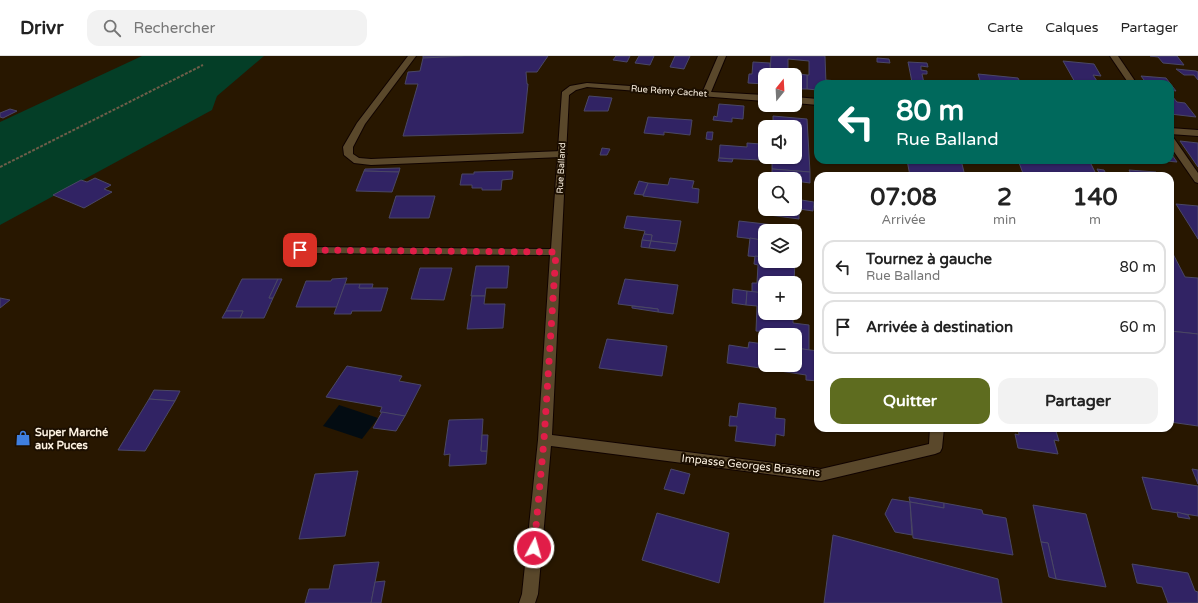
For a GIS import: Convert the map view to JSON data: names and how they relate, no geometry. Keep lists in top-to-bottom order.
{
  "streets": {
    "street": ["Rue Rémy Cachet", "Rue Balland", "Impasse Georges Brassens"]
  },
  "crossings": [
    ["Rue Rémy Cachet", "Rue Balland"],
    ["Rue Balland", "Impasse Georges Brassens"]
  ],
  "places": {
    "shop": ["Super Marché aux Puces"]
  },
  "north": "top",
  "page": {
    "header": "Drivr",
    "search": "Rechercher",
    "nav": ["Carte", "Calques", "Partager"],
    "map_buttons": ["+", "−"],
    "turn": ["80 m", "Rue Balland"],
    "eta": [
      "07:08",
      "Arrivée",
      "2",
      "min",
      "140",
      "m"
    ],
    "list": [
      {
        "name": "Tournez à gauche",
        "note": "Rue Balland",
        "value": "80 m"
      },
      {
        "name": "Arrivée à destination",
        "value": "60 m"
      }
    ],
    "buttons": ["Quitter", "Partager"]
  }
}
